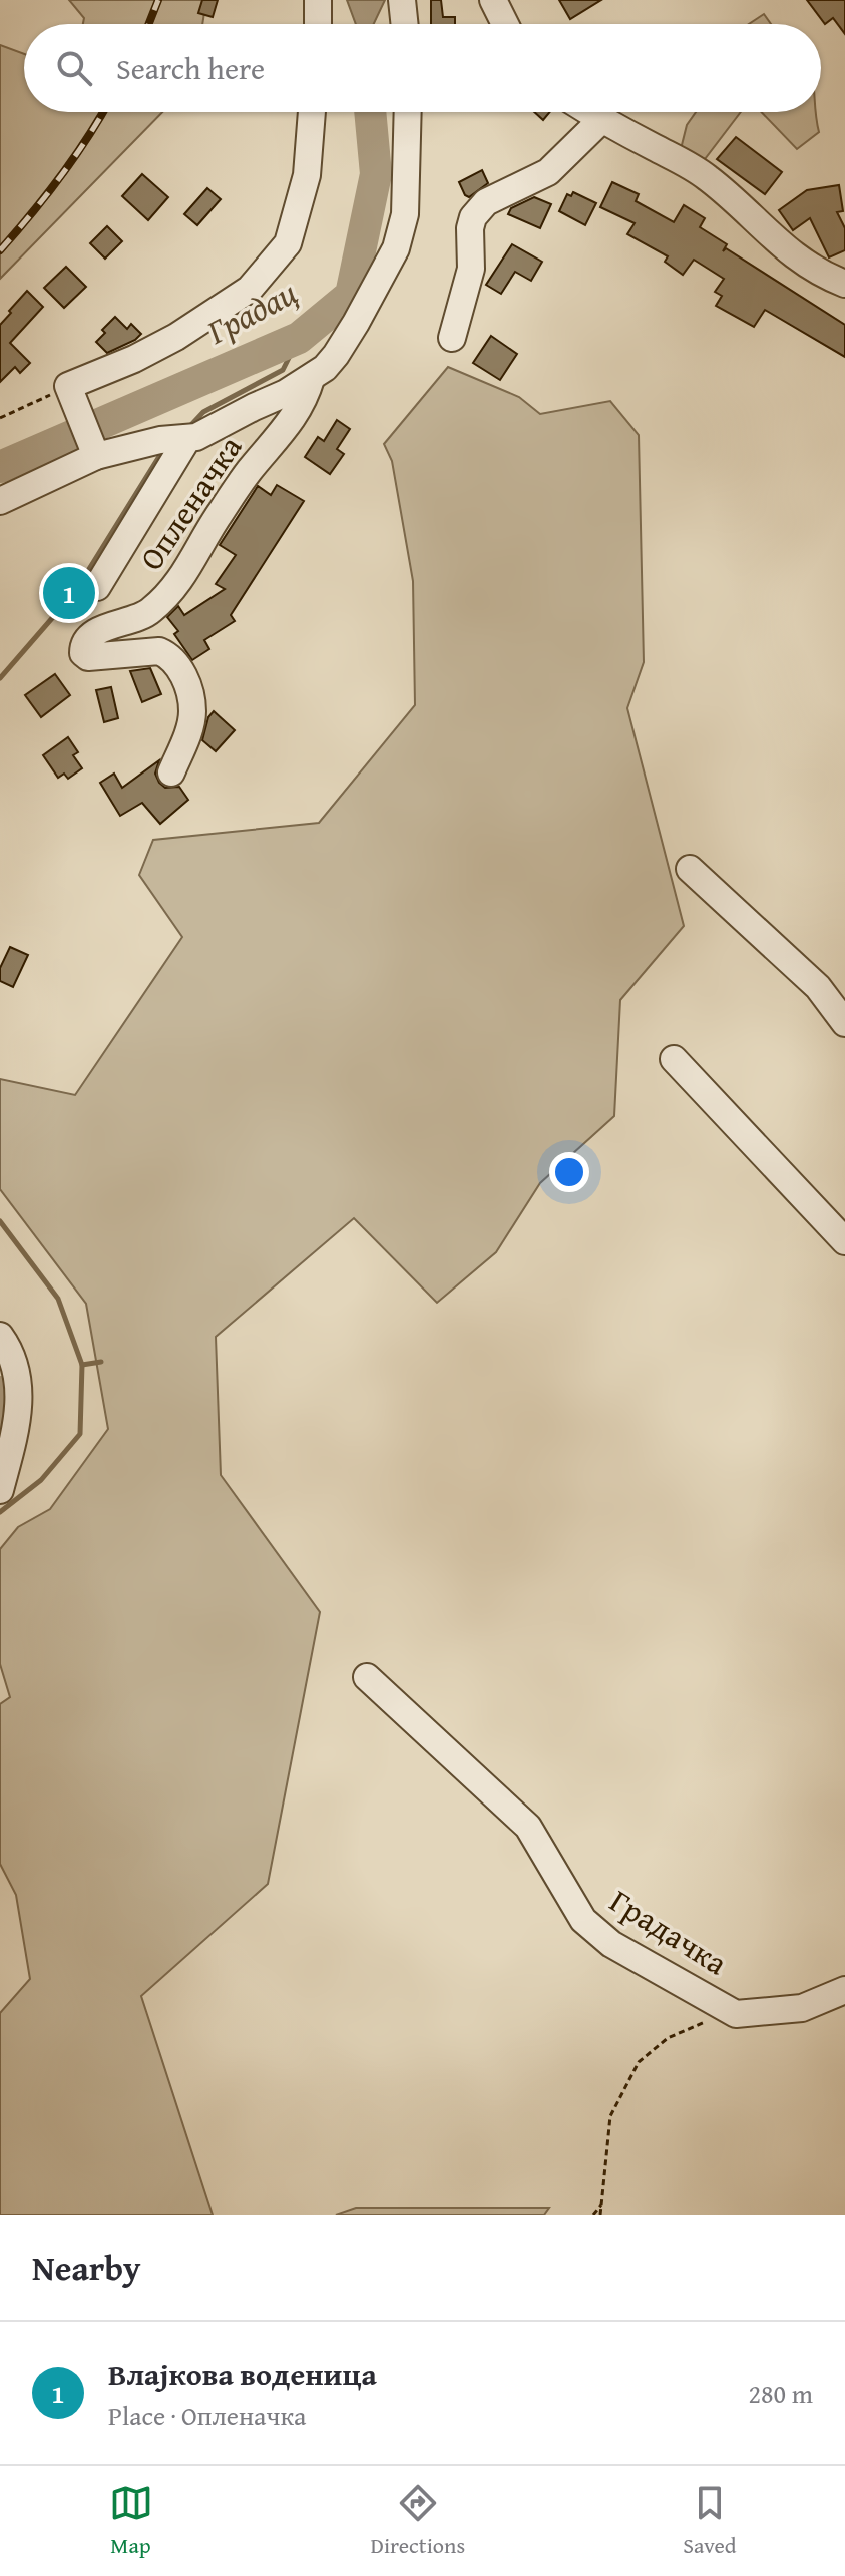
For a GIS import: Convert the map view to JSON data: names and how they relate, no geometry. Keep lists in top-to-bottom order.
{
  "streets": {
    "street": ["Опленачка", "Градачка"]
  },
  "water": ["Градац"],
  "page": {
    "search": "Search here",
    "pins": "1",
    "heading": "Nearby",
    "list": [
      {
        "mark": "1",
        "name": "Влајкова воденица",
        "note": "Place · Опленачка",
        "value": "280 m"
      }
    ],
    "nav": ["Map", "Directions", "Saved"]
  }
}
